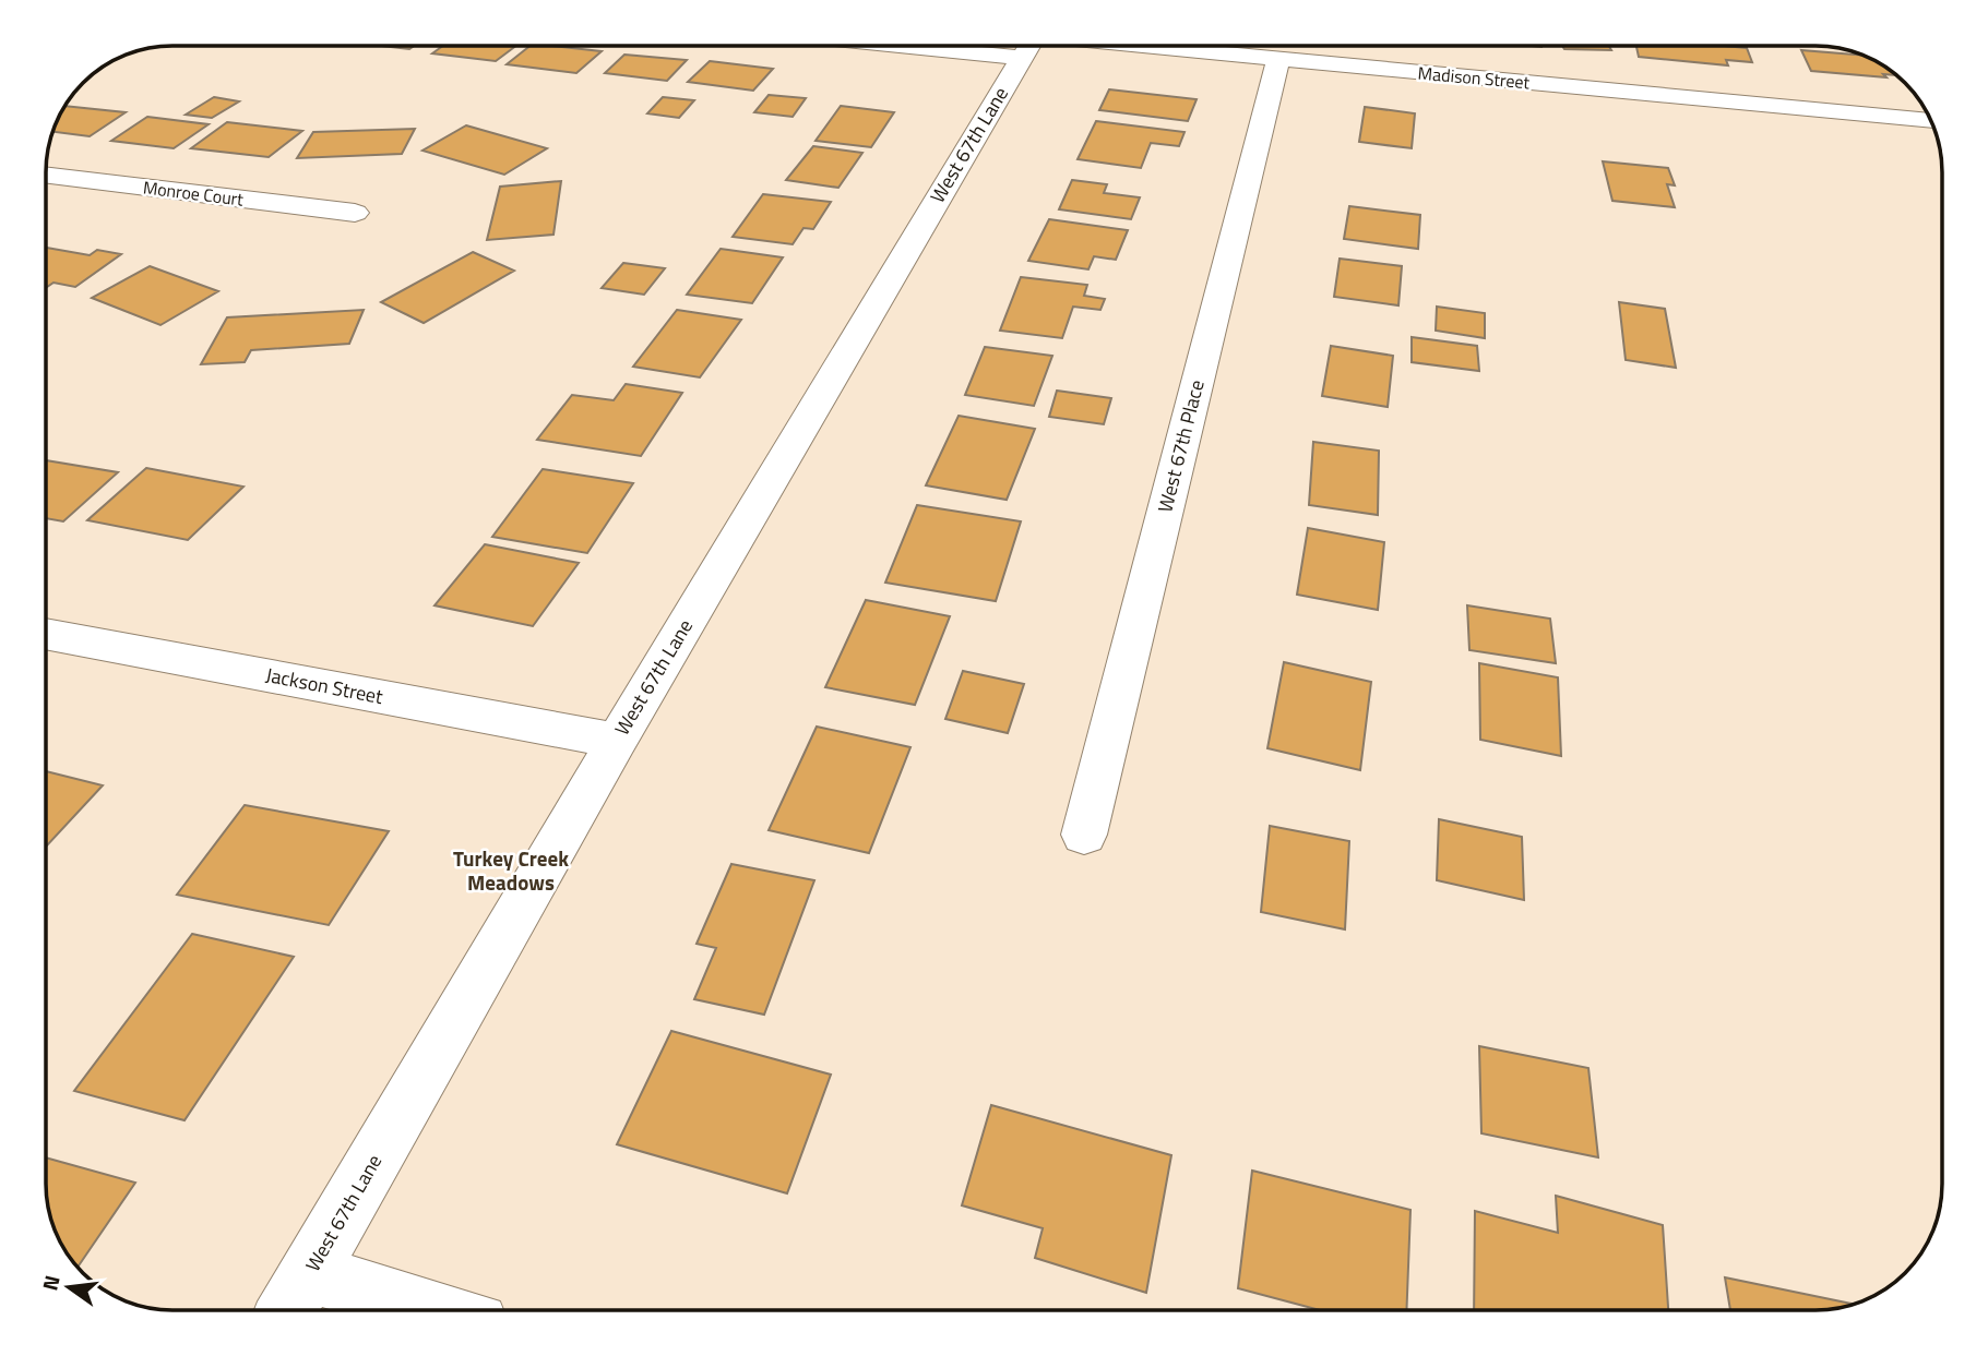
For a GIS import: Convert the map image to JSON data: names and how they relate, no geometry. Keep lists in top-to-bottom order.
{
  "streets": {
    "street": [
      "Madison Street",
      "West 67th Lane",
      "Monroe Court",
      "West 67th Place",
      "Jackson Street"
    ]
  },
  "crossings": [
    ["Madison Street", "West 67th Place"],
    ["West 67th Lane", "Jackson Street"]
  ],
  "districts": ["Turkey Creek Meadows"],
  "north": "left"
}
